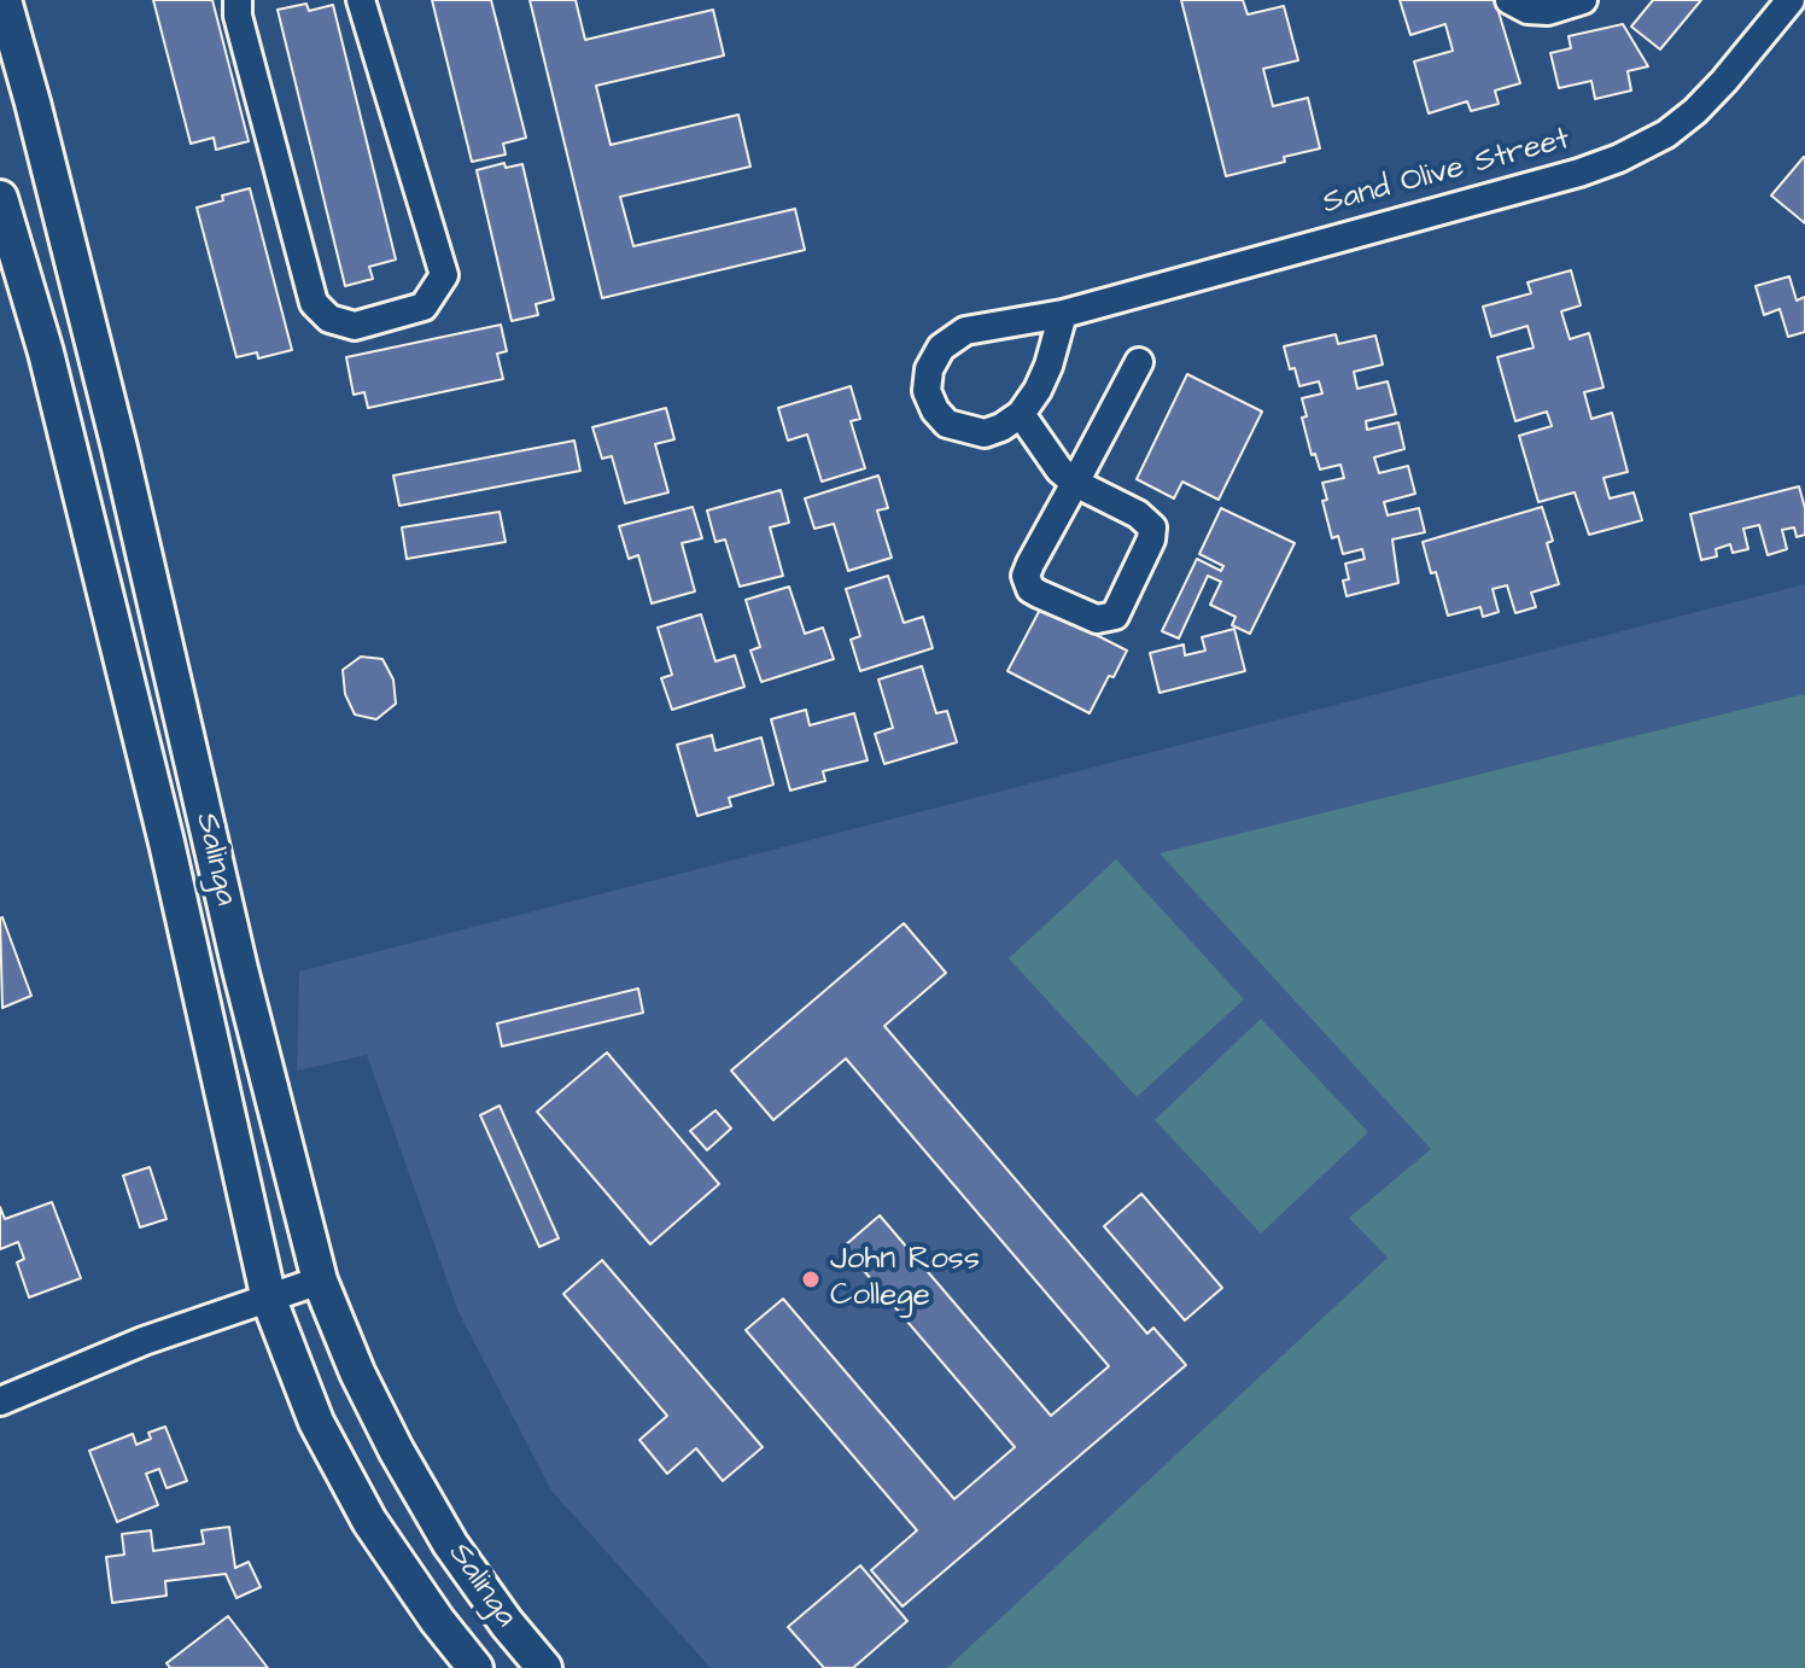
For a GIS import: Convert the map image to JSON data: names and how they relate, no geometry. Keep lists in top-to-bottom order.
{
  "streets": {
    "street": ["Sand Olive Street", "Salinga"]
  },
  "places": ["John Ross College"]
}
